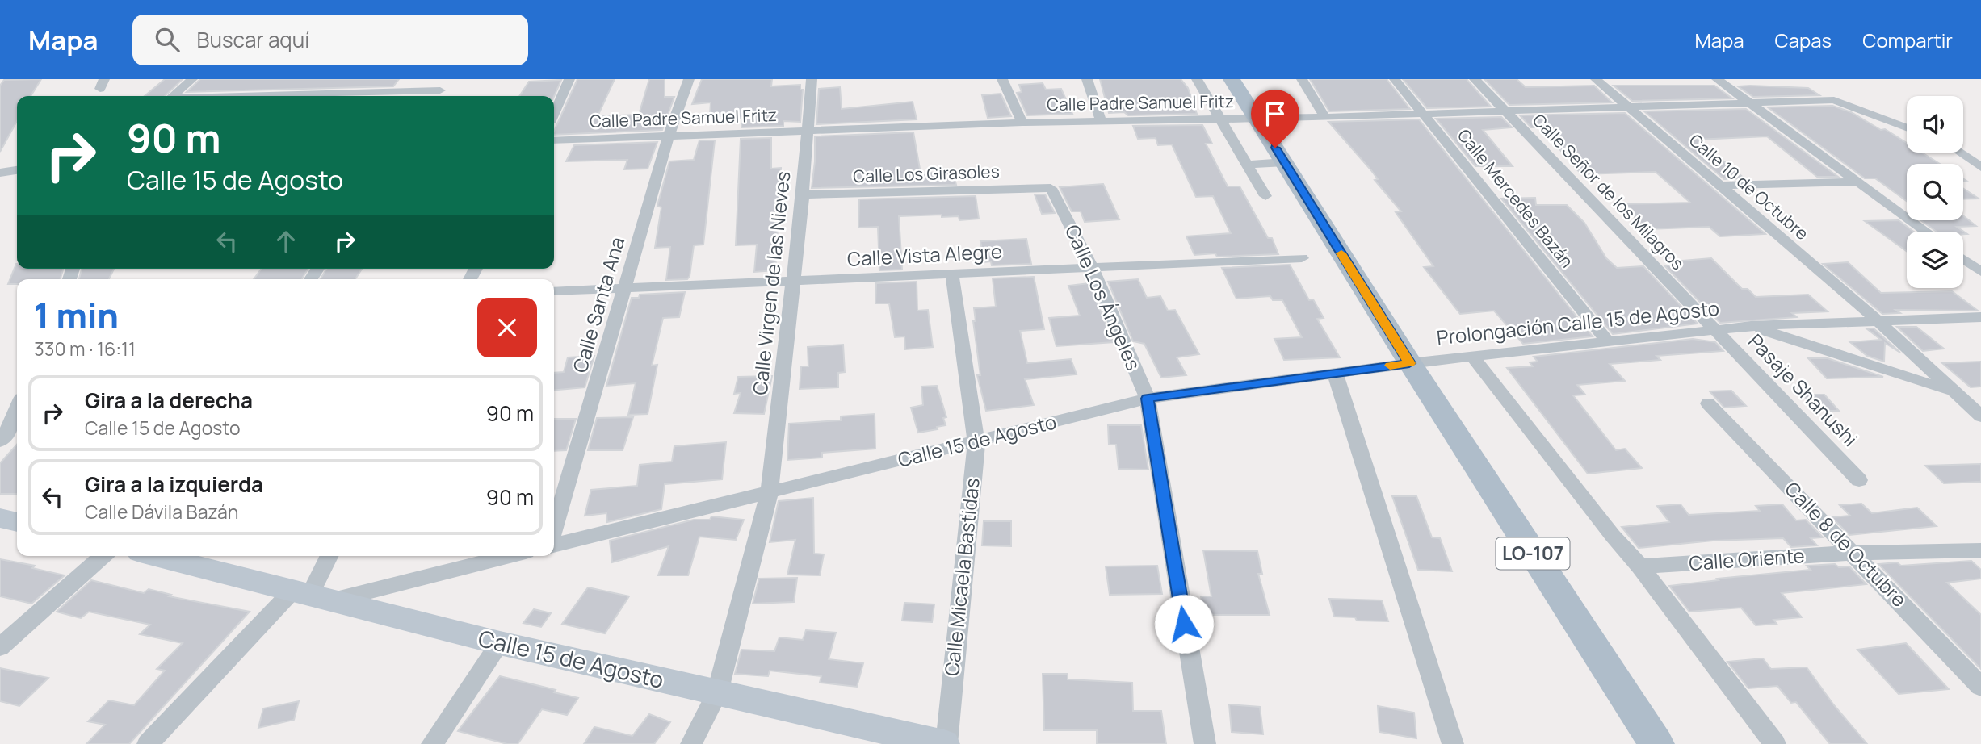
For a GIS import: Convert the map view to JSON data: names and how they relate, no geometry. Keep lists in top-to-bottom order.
{
  "streets": {
    "main road": ["LO-107"],
    "street": [
      "Calle Padre Samuel Fritz",
      "Calle Los Girasoles",
      "Calle 10 de Octubre",
      "Calle Señor de los Milagros",
      "Calle Mercedes Bazán",
      "Calle Vista Alegre",
      "Calle Virgen de las Nieves",
      "Calle Los Ángeles",
      "Calle Santa Ana",
      "Prolongación Calle 15 de Agosto",
      "Pasaje Shanushi",
      "Calle 15 de Agosto",
      "Calle 8 de Octubre",
      "Calle Oriente",
      "Calle Micaela Bastidas"
    ]
  },
  "crossings": [
    ["Calle Padre Samuel Fritz", "Calle 10 de Octubre"],
    ["Calle Padre Samuel Fritz", "Calle Señor de los Milagros"],
    ["Calle Padre Samuel Fritz", "Calle Mercedes Bazán"],
    ["Calle Padre Samuel Fritz", "Calle Virgen de las Nieves"],
    ["Calle Padre Samuel Fritz", "Calle Santa Ana"],
    ["Calle Padre Samuel Fritz", "LO-107"],
    ["Calle Los Girasoles", "Calle Virgen de las Nieves"],
    ["Calle Los Girasoles", "Calle Los Ángeles"],
    ["Calle 10 de Octubre", "Prolongación Calle 15 de Agosto"],
    ["Calle Señor de los Milagros", "Prolongación Calle 15 de Agosto"],
    ["Calle Señor de los Milagros", "Pasaje Shanushi"],
    ["Calle Mercedes Bazán", "Prolongación Calle 15 de Agosto"],
    ["Calle Vista Alegre", "Calle Virgen de las Nieves"],
    ["Calle Vista Alegre", "Calle Los Ángeles"],
    ["Calle Vista Alegre", "Calle Santa Ana"],
    ["Calle Vista Alegre", "Calle Micaela Bastidas"],
    ["Calle Virgen de las Nieves", "Calle 15 de Agosto"],
    ["Calle Los Ángeles", "Calle 15 de Agosto"],
    ["Prolongación Calle 15 de Agosto", "Pasaje Shanushi"],
    ["Prolongación Calle 15 de Agosto", "Calle 15 de Agosto"],
    ["Prolongación Calle 15 de Agosto", "LO-107"],
    ["Calle 15 de Agosto", "LO-107"],
    ["Calle 15 de Agosto", "Calle Micaela Bastidas"],
    ["Calle 8 de Octubre", "Calle Oriente"]
  ],
  "page": {
    "header": "Mapa",
    "search": "Buscar aquí",
    "nav": ["Mapa", "Capas", "Compartir"],
    "turn": ["90 m", "Calle 15 de Agosto"],
    "heading": ["1 min", "330 m · 16:11"],
    "list": [
      {
        "name": "Gira a la derecha",
        "note": "Calle 15 de Agosto",
        "value": "90 m"
      },
      {
        "name": "Gira a la izquierda",
        "note": "Calle Dávila Bazán",
        "value": "90 m"
      }
    ]
  }
}
